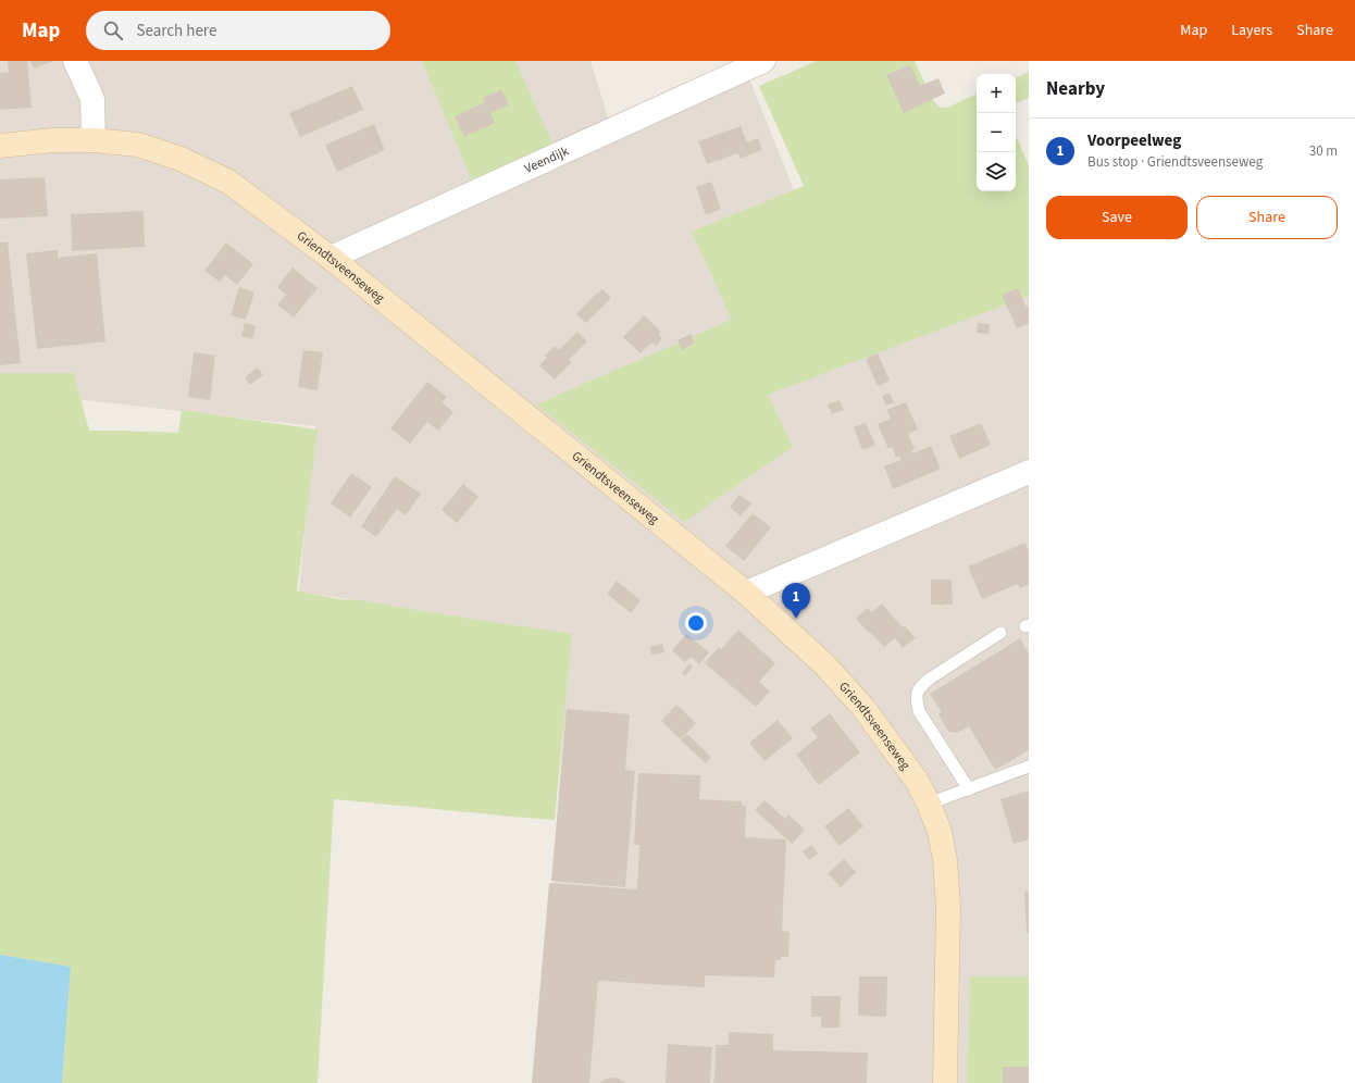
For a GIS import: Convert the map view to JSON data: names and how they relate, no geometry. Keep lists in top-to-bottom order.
{
  "streets": {
    "street": ["Veendijk", "Griendtsveenseweg"]
  },
  "crossings": [
    ["Veendijk", "Griendtsveenseweg"]
  ],
  "page": {
    "header": "Map",
    "search": "Search here",
    "nav": ["Map", "Layers", "Share"],
    "heading": "Nearby",
    "map_buttons": ["+", "−"],
    "list": [
      {
        "mark": "1",
        "name": "Voorpeelweg",
        "note": "Bus stop · Griendtsveenseweg",
        "value": "30 m"
      }
    ],
    "buttons": ["Save", "Share"],
    "pins": "1"
  }
}
